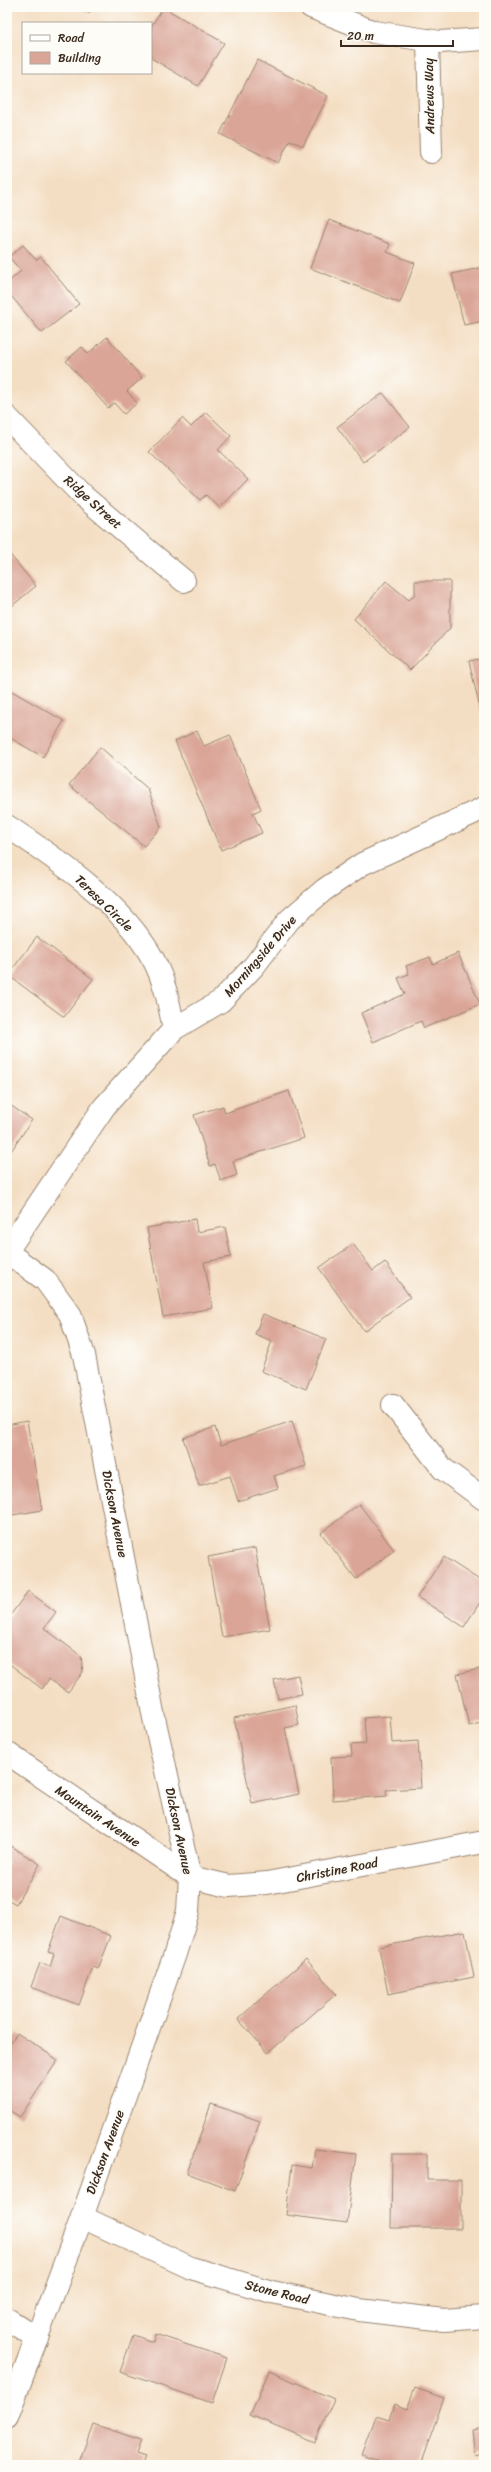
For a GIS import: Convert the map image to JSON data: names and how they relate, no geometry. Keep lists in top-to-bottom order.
{
  "streets": {
    "street": [
      "Andrews Way",
      "Ridge Street",
      "Teresa Circle",
      "Morningside Drive",
      "Dickson Avenue",
      "Mountain Avenue",
      "Christine Road",
      "Stone Road"
    ]
  },
  "crossings": [
    ["Teresa Circle", "Morningside Drive"],
    ["Morningside Drive", "Dickson Avenue"],
    ["Dickson Avenue", "Mountain Avenue"],
    ["Dickson Avenue", "Christine Road"],
    ["Dickson Avenue", "Stone Road"],
    ["Mountain Avenue", "Christine Road"]
  ],
  "legend": ["Road", "Building"],
  "scale_bar": "20 m"
}
